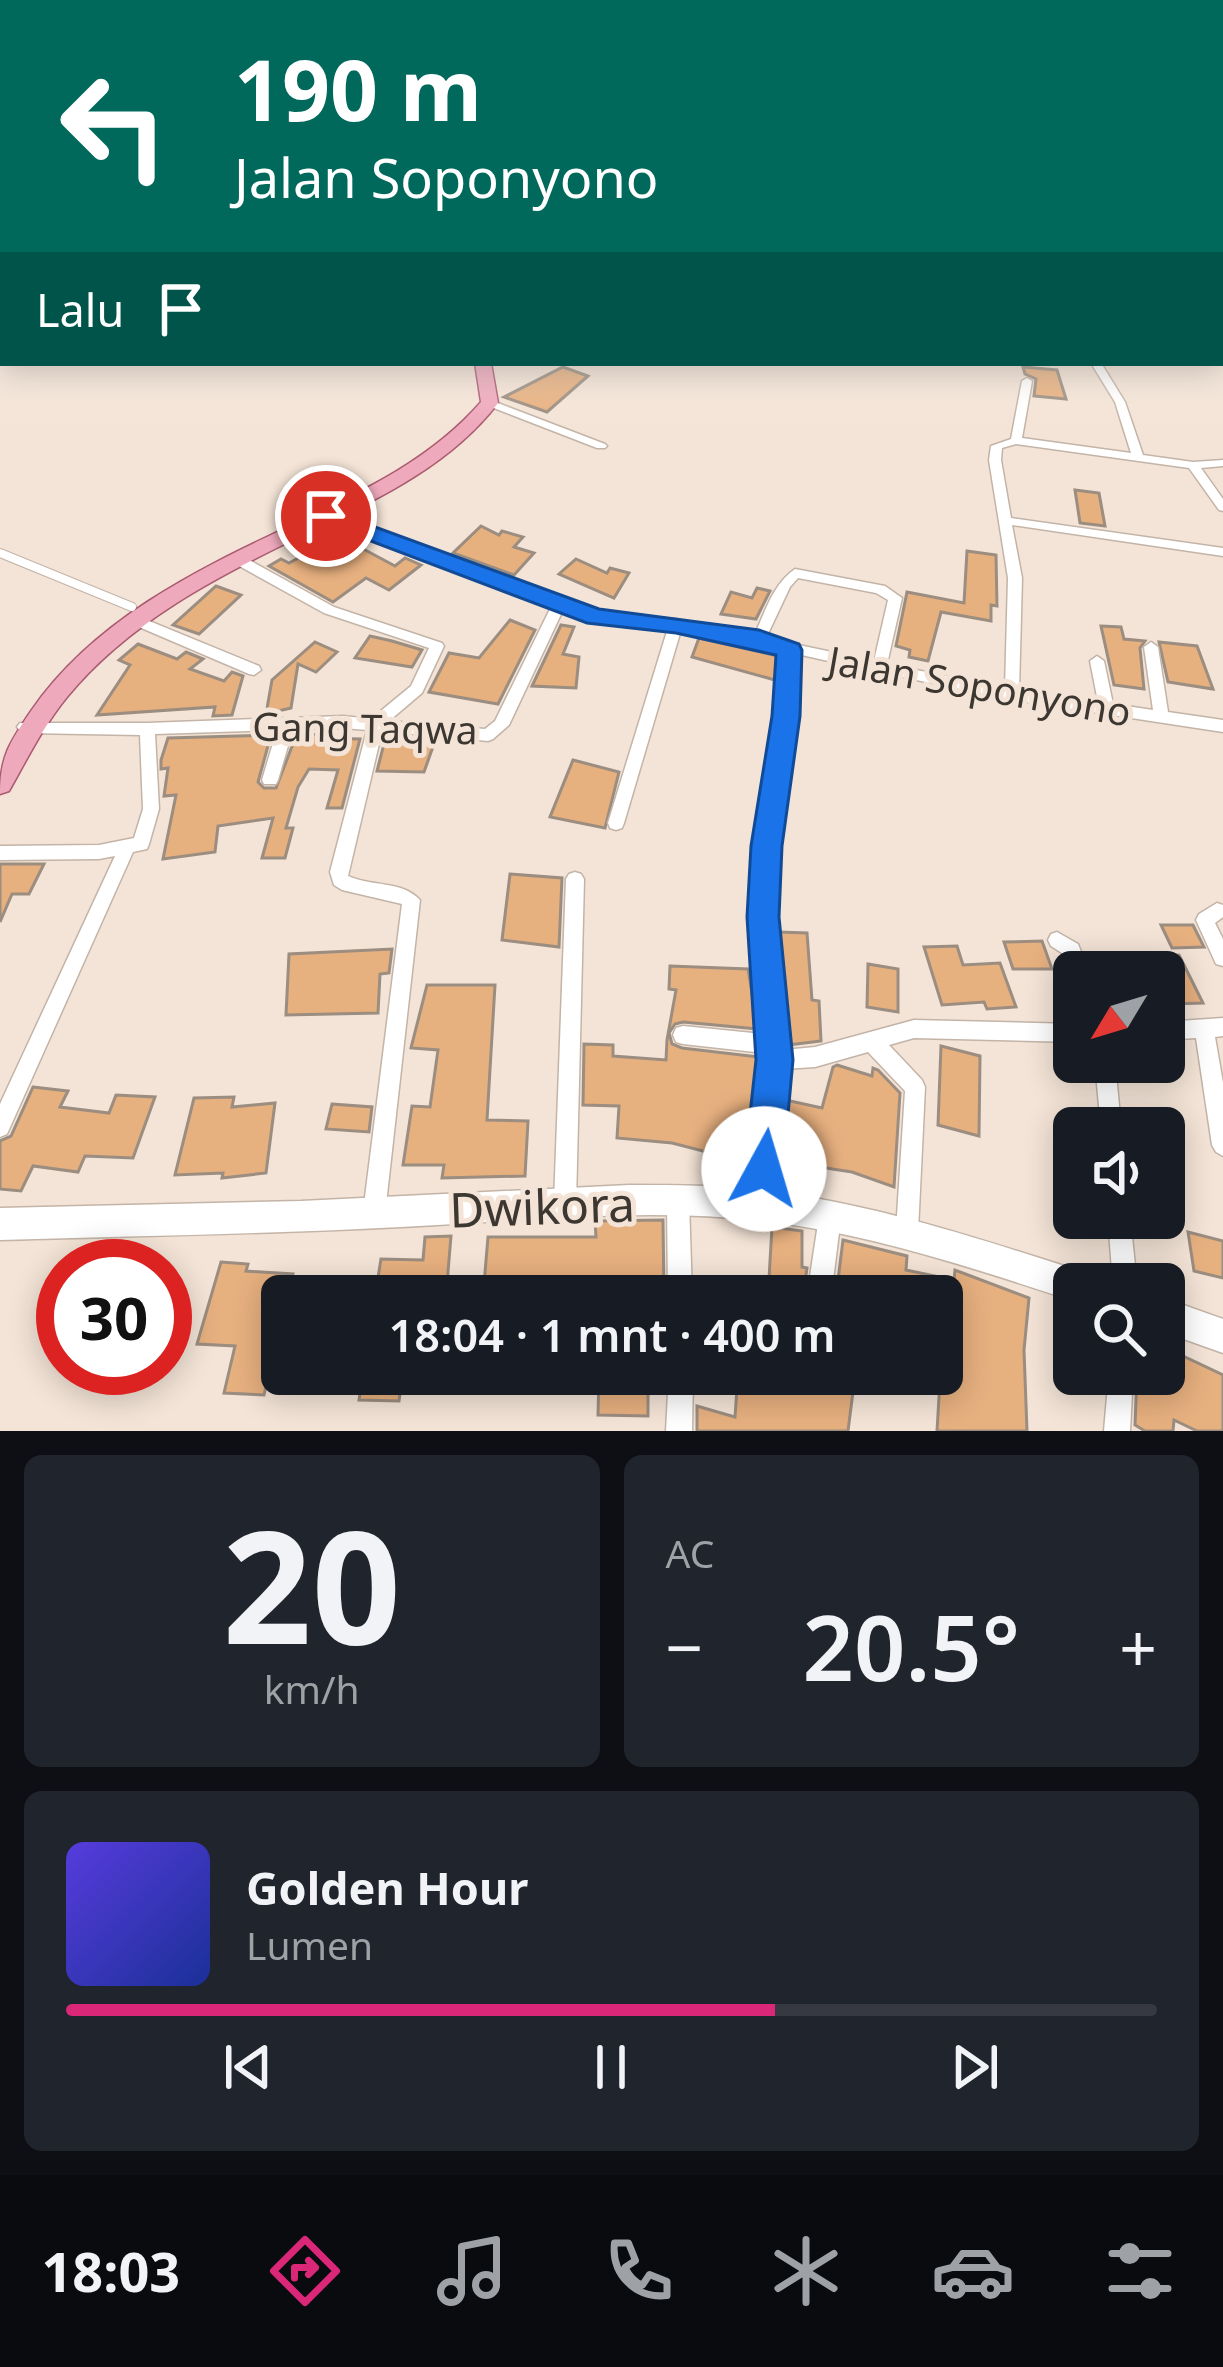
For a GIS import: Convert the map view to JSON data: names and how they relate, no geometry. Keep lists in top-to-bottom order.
{
  "streets": {
    "street": ["Jalan Soponyono", "Gang Taqwa", "Dwikora"]
  },
  "crossings": [
    ["Jalan Soponyono", "Gang Taqwa"]
  ],
  "north": "bottom left",
  "page": {
    "turn": ["190 m", "Jalan Soponyono"],
    "then": "Lalu",
    "limit": "30",
    "trip": "18:04 · 1 mnt · 400 m",
    "tile": [
      ["20", "km/h"],
      "AC"
    ],
    "heat": ["−", "20.5°", "+"],
    "song": ["Golden Hour", "Lumen"],
    "tabs": "18:03"
  }
}
